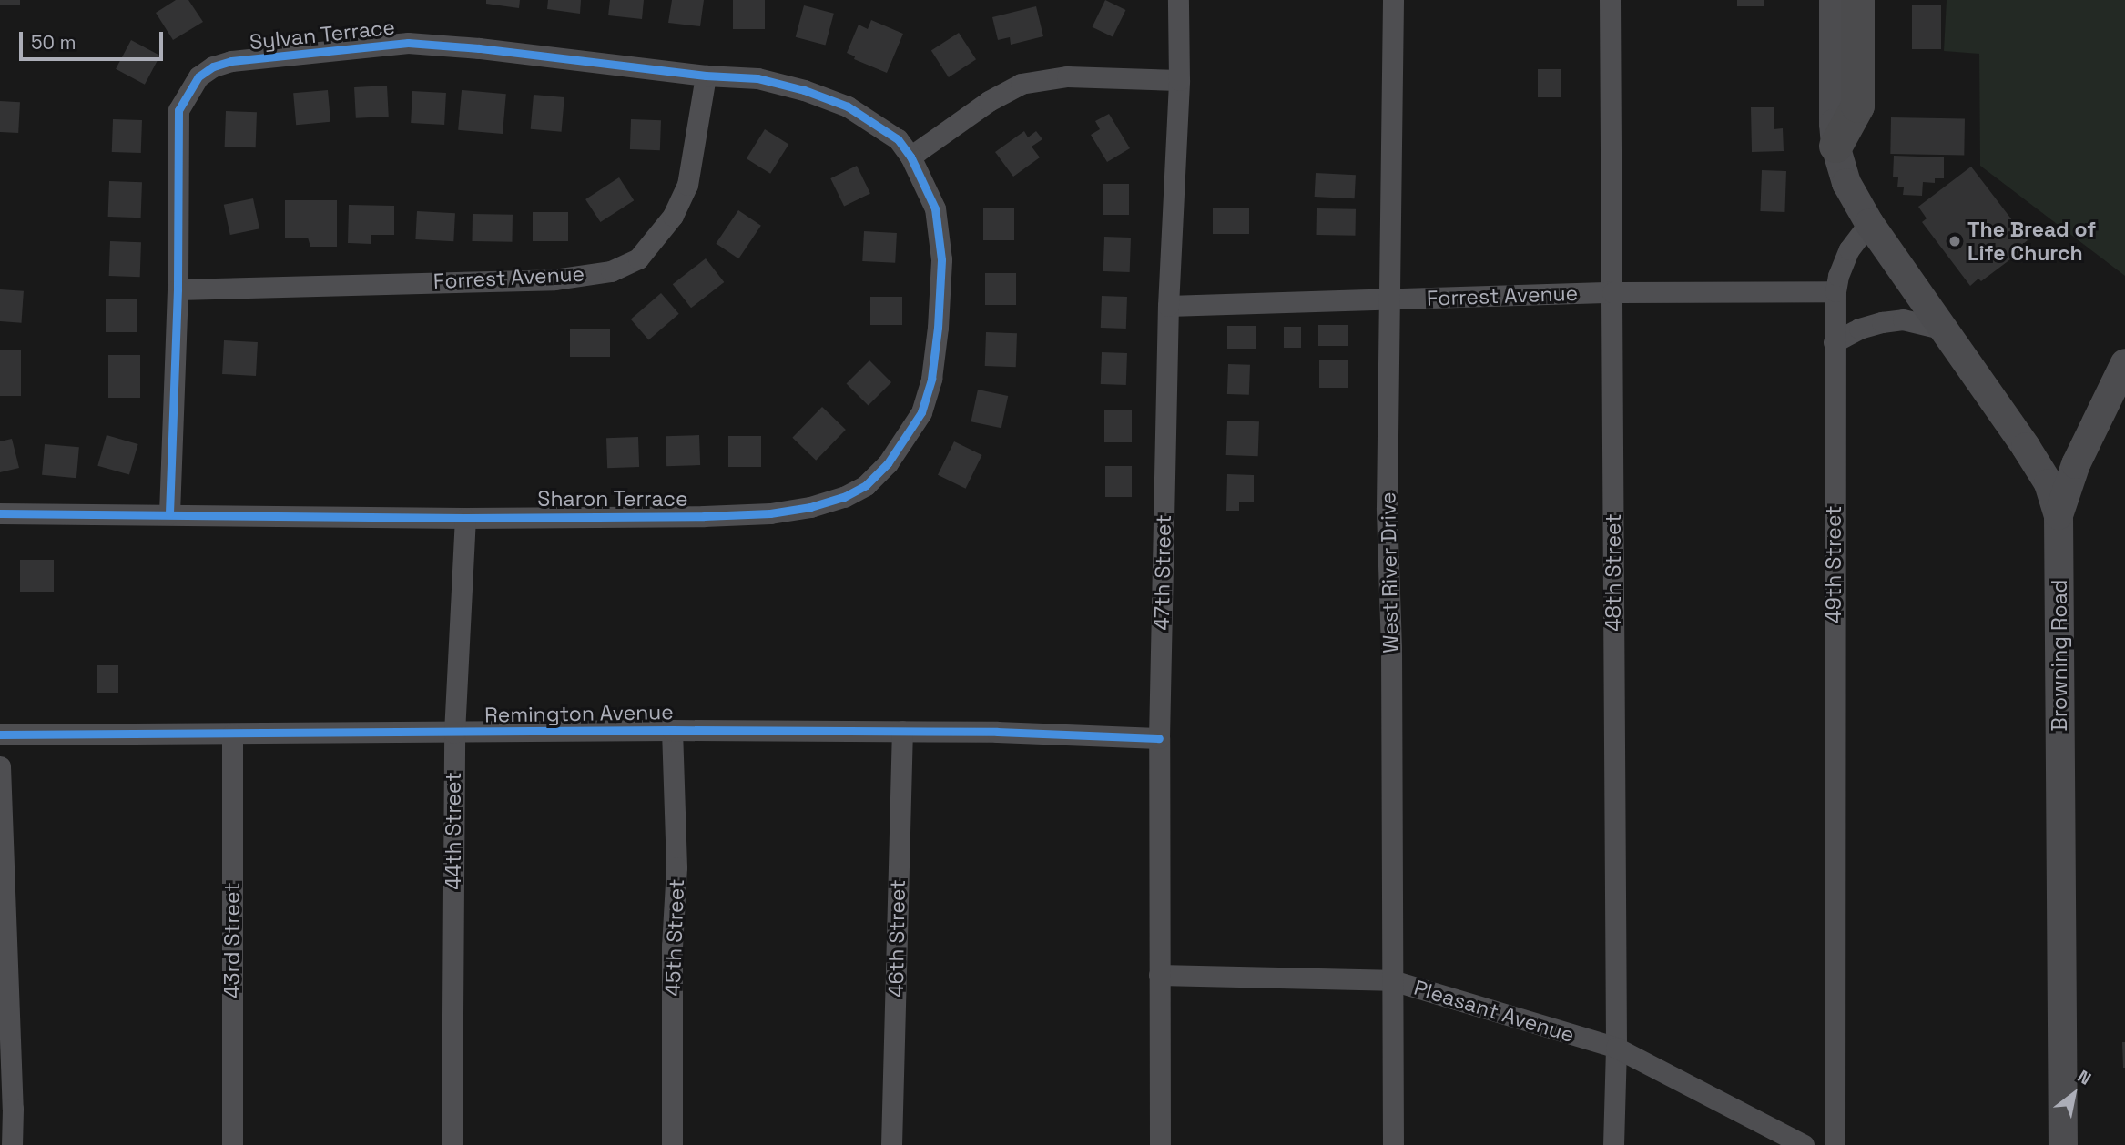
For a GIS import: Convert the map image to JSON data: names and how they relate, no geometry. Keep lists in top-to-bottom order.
{
  "streets": {
    "main road": ["Browning Road"],
    "street": [
      "Sylvan Terrace",
      "Forrest Avenue",
      "Sharon Terrace",
      "49th Street",
      "47th Street",
      "West River Drive",
      "48th Street",
      "Remington Avenue",
      "44th Street",
      "45th Street",
      "46th Street",
      "43rd Street",
      "Pleasant Avenue"
    ]
  },
  "crossings": [
    ["Sylvan Terrace", "Forrest Avenue"],
    ["Sylvan Terrace", "Sharon Terrace"],
    ["Forrest Avenue", "49th Street"],
    ["Forrest Avenue", "47th Street"],
    ["Forrest Avenue", "West River Drive"],
    ["Forrest Avenue", "48th Street"],
    ["Sharon Terrace", "44th Street"],
    ["49th Street", "Browning Road"],
    ["47th Street", "Remington Avenue"],
    ["47th Street", "Pleasant Avenue"],
    ["West River Drive", "Pleasant Avenue"],
    ["48th Street", "Pleasant Avenue"],
    ["Remington Avenue", "44th Street"],
    ["Remington Avenue", "45th Street"],
    ["Remington Avenue", "46th Street"],
    ["Remington Avenue", "43rd Street"]
  ],
  "places": ["The Bread of Life Church"],
  "scale_bar": "50 m",
  "north": "top right"
}
